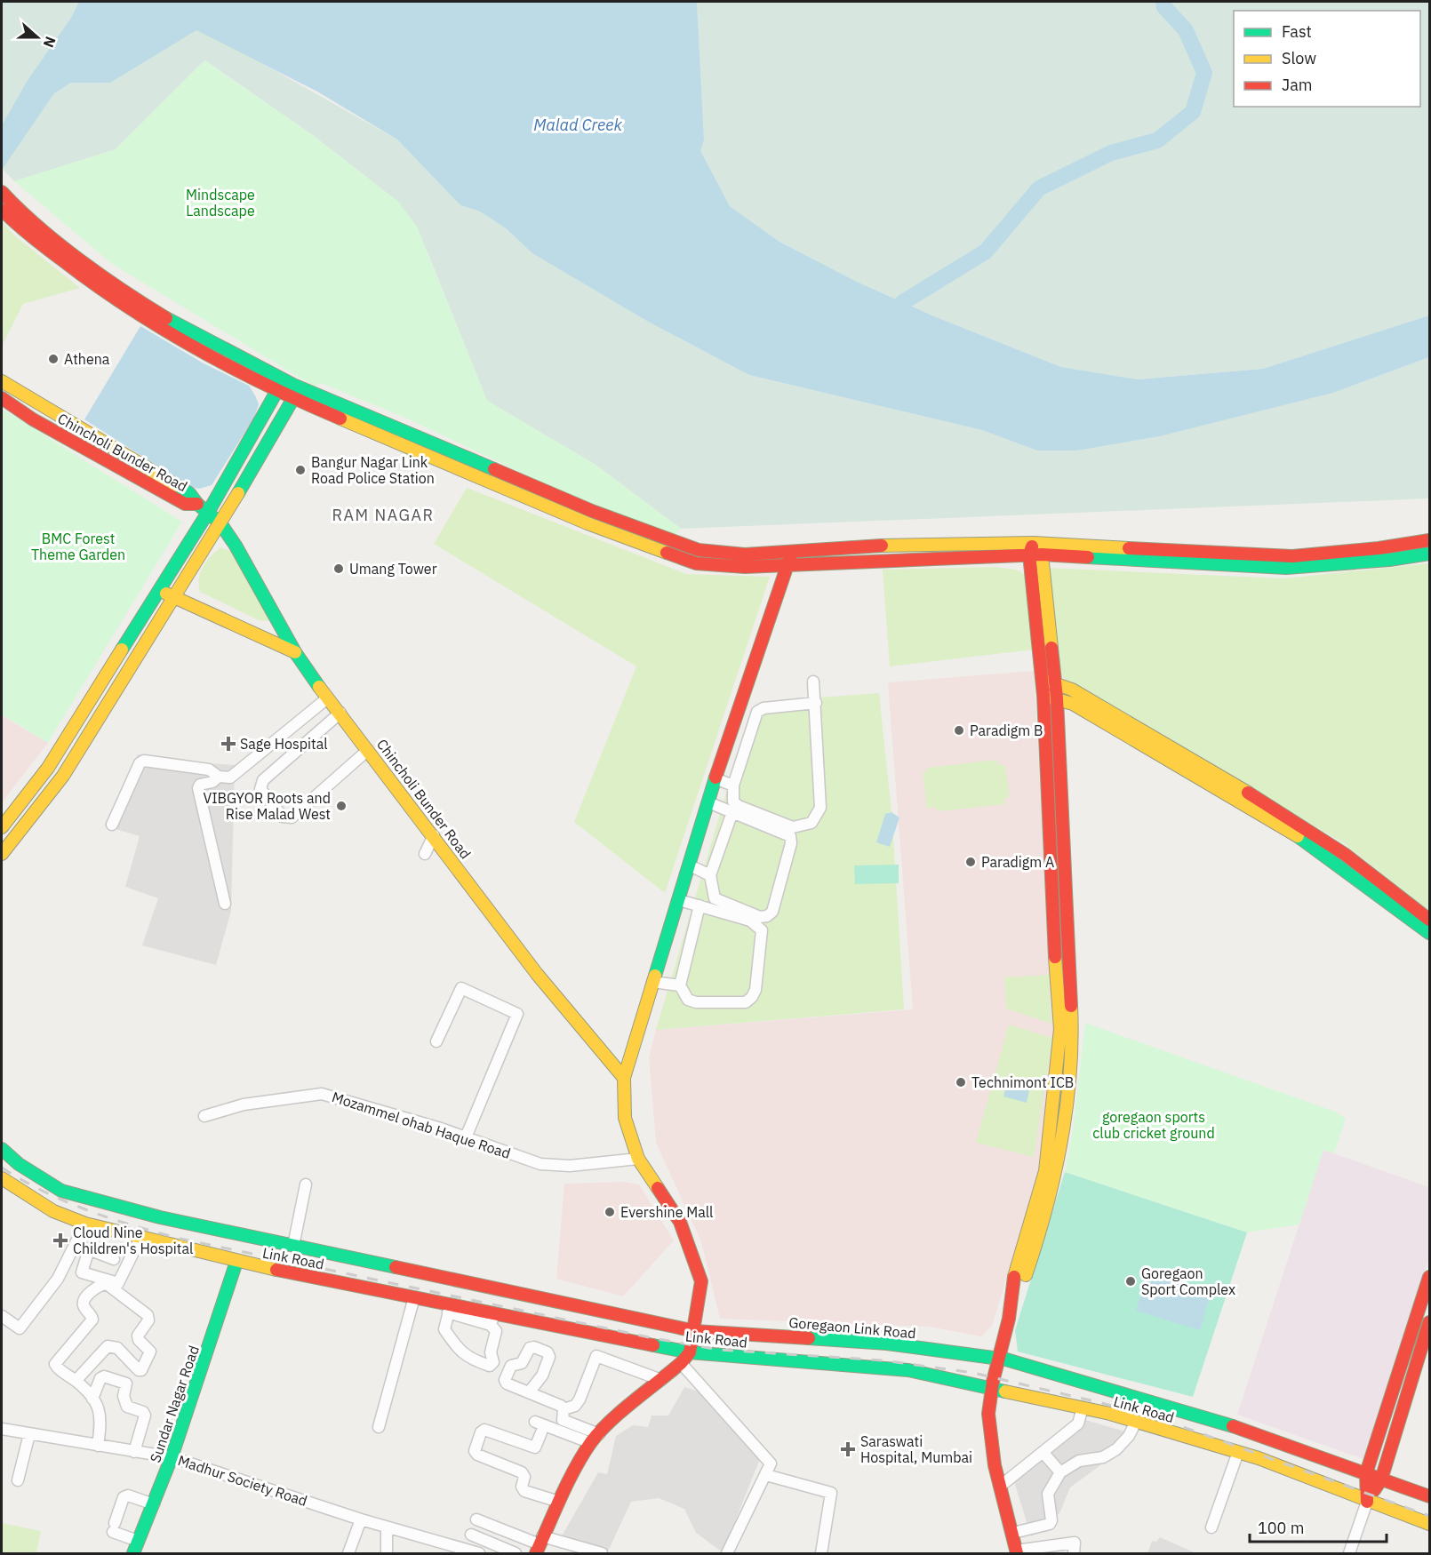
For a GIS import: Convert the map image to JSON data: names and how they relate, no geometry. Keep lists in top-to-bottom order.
{
  "streets": {
    "street": [
      "Chincholi Bunder Road",
      "Mozammel ohab Haque Road",
      "Link Road",
      "Goregaon Link Road",
      "Sundar Nagar Road",
      "Madhur Society Road"
    ]
  },
  "crossings": [
    ["Link Road", "Goregaon Link Road"],
    ["Link Road", "Sundar Nagar Road"],
    ["Sundar Nagar Road", "Madhur Society Road"]
  ],
  "districts": ["RAM NAGAR"],
  "water": ["Malad Creek"],
  "parks": ["Mindscape Landscape", "BMC Forest Theme Garden", "goregaon sports club cricket ground"],
  "places": {
    "other": [
      "Athena",
      "Bangur Nagar Link Road Police Station",
      "Umang Tower",
      "Paradigm B",
      "VIBGYOR Roots and Rise Malad West",
      "Paradigm A",
      "Technimont ICB",
      "Evershine Mall",
      "Goregaon Sport Complex"
    ],
    "health": ["Sage Hospital", "Cloud Nine Children's Hospital", "Saraswati Hospital, Mumbai"]
  },
  "legend": ["Fast", "Slow", "Jam"],
  "scale_bar": "100 m",
  "north": "right"
}
